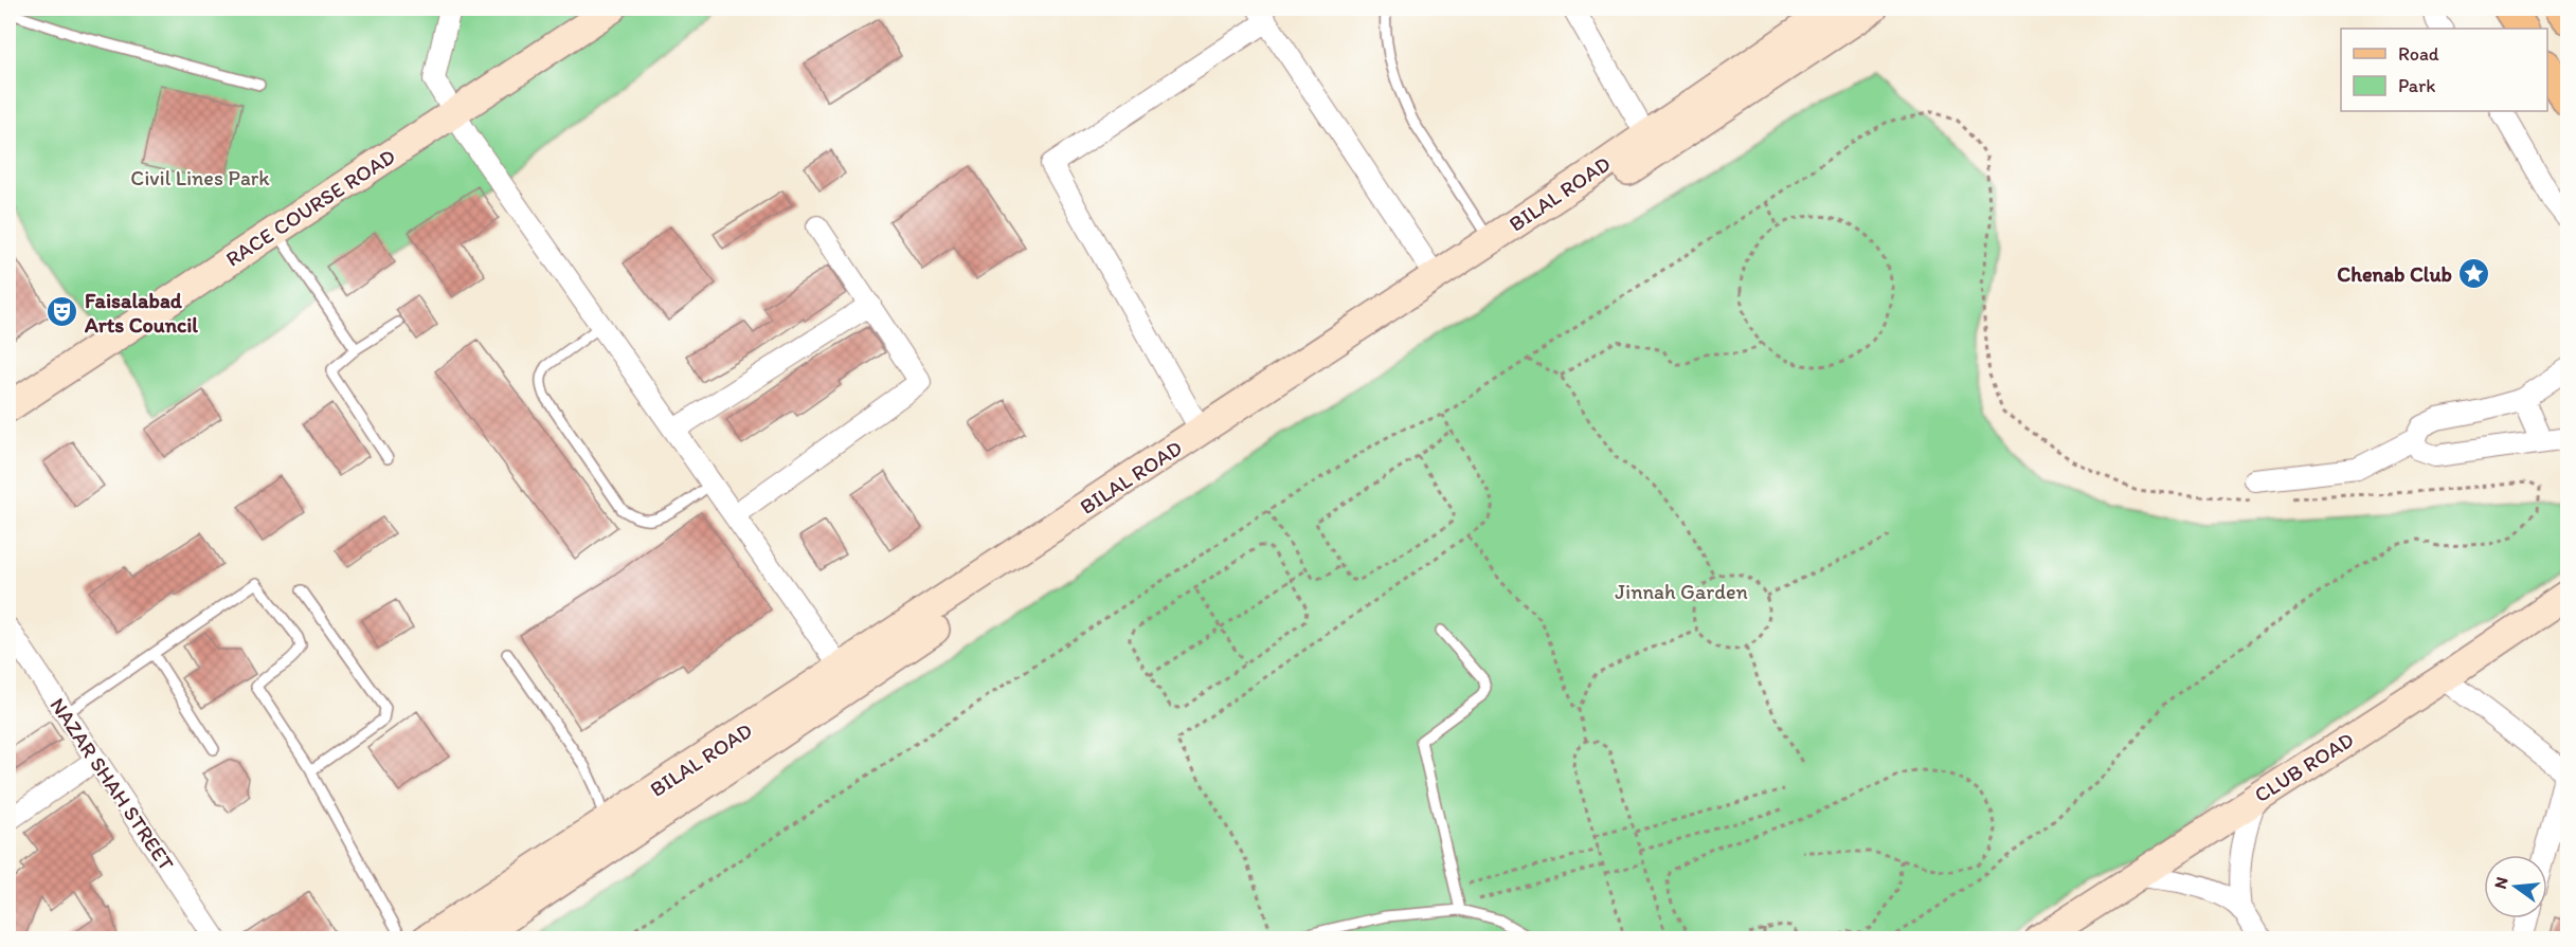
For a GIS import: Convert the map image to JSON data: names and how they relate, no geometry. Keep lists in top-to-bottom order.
{
  "streets": {
    "main road": ["BILAL ROAD", "RACE COURSE ROAD", "CLUB ROAD"],
    "street": ["NAZAR SHAH STREET"]
  },
  "parks": ["Civil Lines Park", "Jinnah Garden"],
  "places": {
    "place": ["Chenab Club"],
    "theatre": ["Faisalabad Arts Council"]
  },
  "legend": ["Road", "Park"],
  "north": "left"
}
